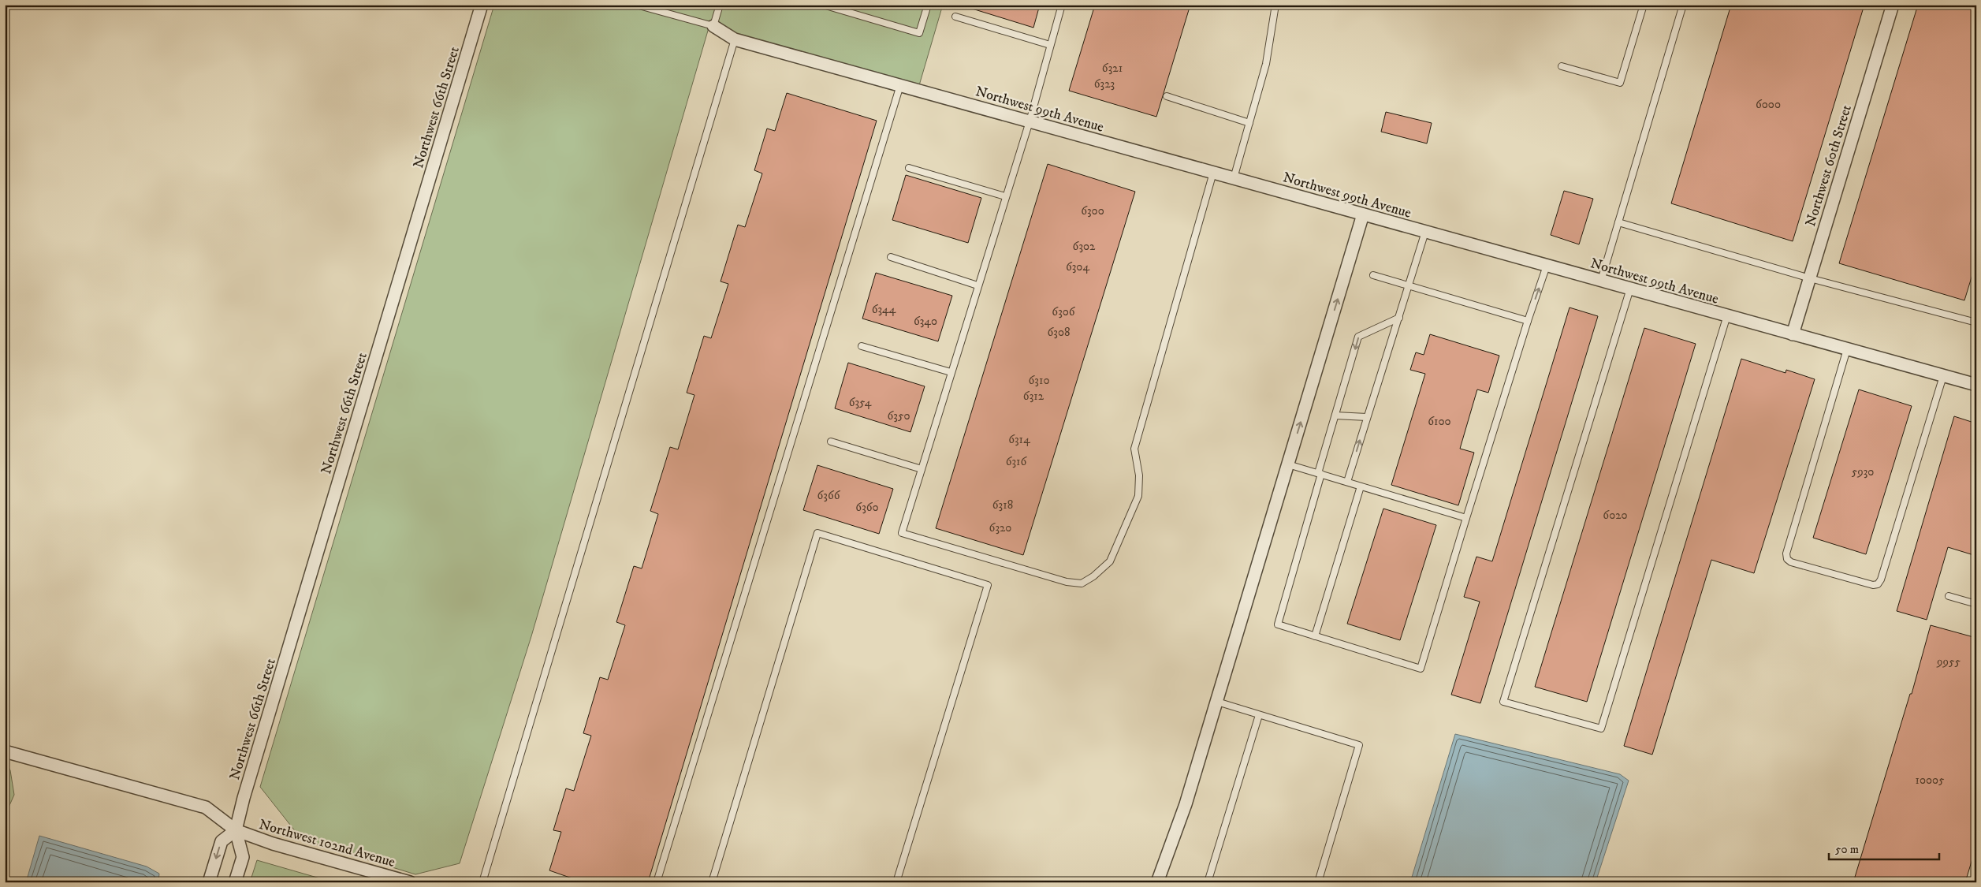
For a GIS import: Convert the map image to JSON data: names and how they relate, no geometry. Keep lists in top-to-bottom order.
{
  "streets": {
    "street": [
      "Northwest 66th Street",
      "Northwest 99th Avenue",
      "Northwest 60th Street",
      "Northwest 102nd Avenue"
    ]
  },
  "crossings": [
    ["Northwest 66th Street", "Northwest 102nd Avenue"],
    ["Northwest 99th Avenue", "Northwest 60th Street"]
  ],
  "house_numbers": [
    "6321",
    "6323",
    "6000",
    "6300",
    "6302",
    "6304",
    "6344",
    "6306",
    "6340",
    "6308",
    "6310",
    "6312",
    "6354",
    "6350",
    "6100",
    "6314",
    "6316",
    "5930",
    "6366",
    "6318",
    "6360",
    "6020",
    "6320",
    "9955",
    "10005"
  ],
  "scale_bar": "50 m"
}
